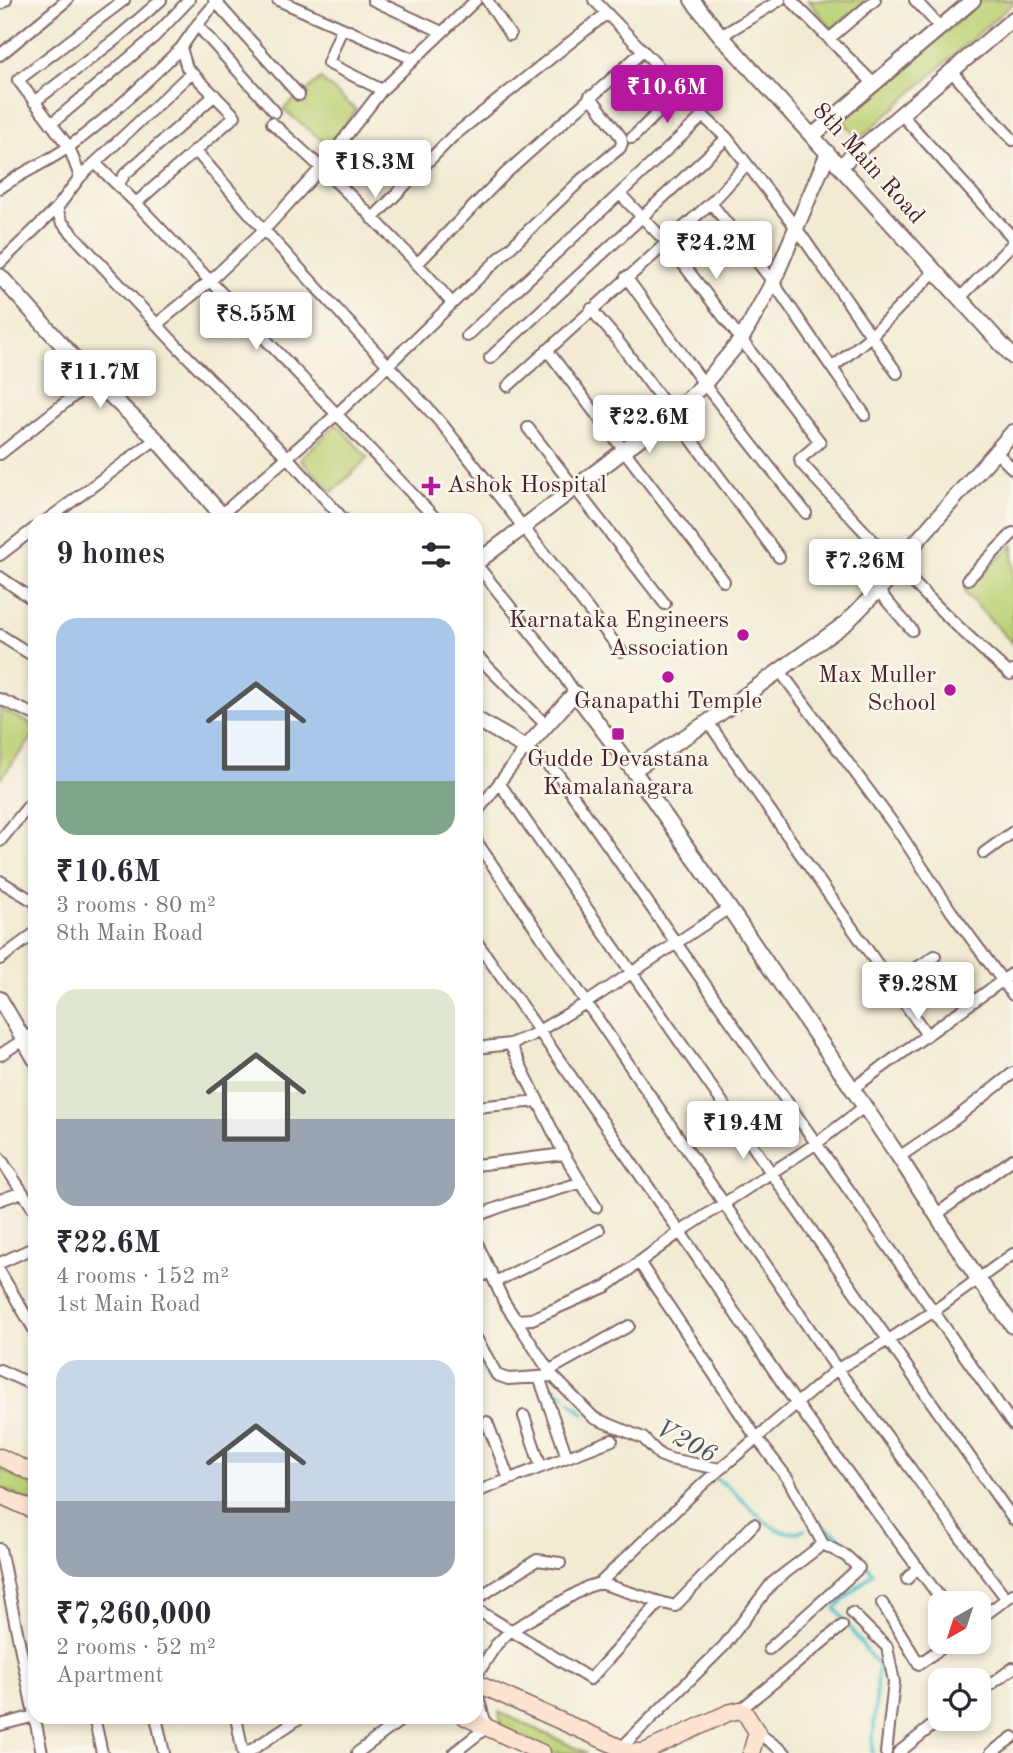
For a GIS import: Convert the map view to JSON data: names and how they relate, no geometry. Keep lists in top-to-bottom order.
{
  "streets": {
    "street": ["8th Main Road"]
  },
  "water": ["V206"],
  "places": {
    "health": ["Ashok Hospital"],
    "other": ["Karnataka Engineers Association", "Ganapathi Temple", "Max Muller School"],
    "transit": ["Gudde Devastana Kamalanagara"]
  },
  "north": "bottom left",
  "page": {
    "price": [
      "₹10.6M",
      "₹18.3M",
      "₹24.2M",
      "₹8.55M",
      "₹11.7M",
      "₹22.6M",
      "₹7.26M",
      "₹9.28M",
      "₹19.4M"
    ],
    "heading": "9 homes",
    "list": [
      {
        "name": "₹10.6M",
        "note": "3 rooms · 80 m² · 8th Main Road"
      },
      {
        "name": "₹22.6M",
        "note": "4 rooms · 152 m² · 1st Main Road"
      },
      {
        "name": "₹7,260,000",
        "note": "2 rooms · 52 m² · Apartment"
      }
    ]
  }
}
